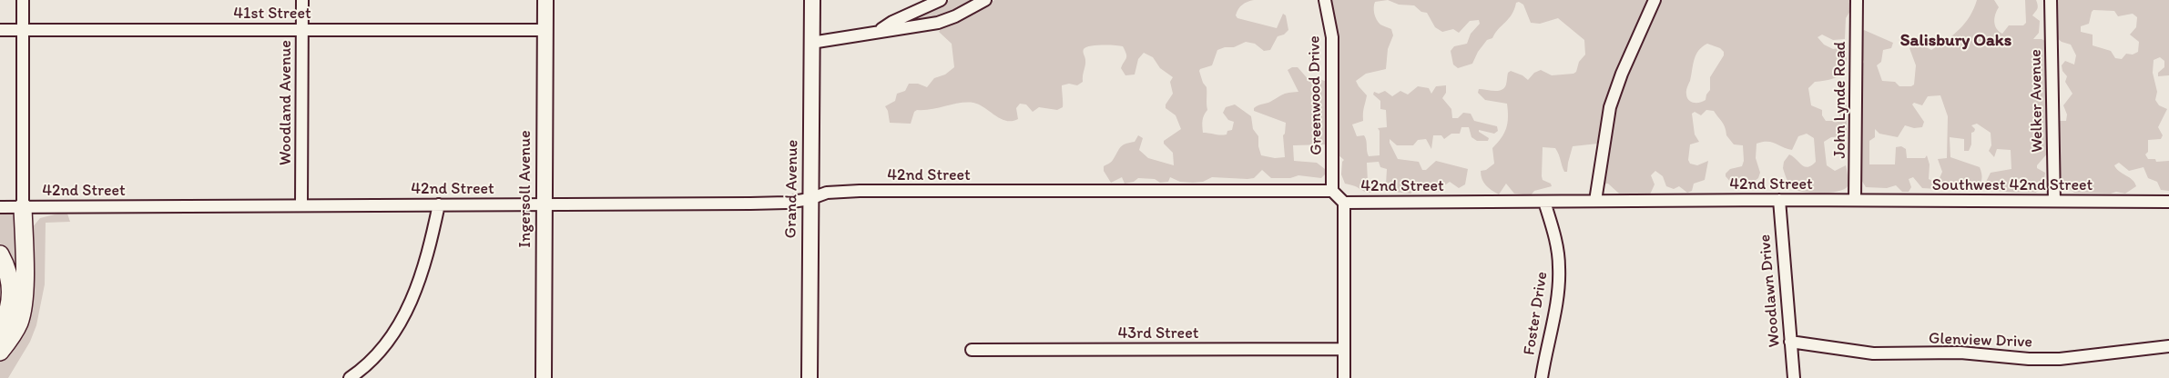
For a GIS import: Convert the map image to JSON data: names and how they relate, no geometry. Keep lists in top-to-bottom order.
{
  "streets": {
    "main road": ["Ingersoll Avenue", "Grand Avenue"],
    "street": [
      "41st Street",
      "Greenwood Drive",
      "John Lynde Road",
      "Welker Avenue",
      "Woodland Avenue",
      "42nd Street",
      "Southwest 42nd Street",
      "Woodlawn Drive",
      "Foster Drive",
      "43rd Street",
      "Glenview Drive"
    ]
  },
  "crossings": [
    ["41st Street", "Woodland Avenue"],
    ["41st Street", "Ingersoll Avenue"],
    ["Greenwood Drive", "42nd Street"],
    ["John Lynde Road", "42nd Street"],
    ["John Lynde Road", "Southwest 42nd Street"],
    ["Welker Avenue", "Southwest 42nd Street"],
    ["Woodland Avenue", "42nd Street"],
    ["42nd Street", "Southwest 42nd Street"],
    ["42nd Street", "Ingersoll Avenue"],
    ["42nd Street", "Grand Avenue"],
    ["42nd Street", "Woodlawn Drive"],
    ["42nd Street", "Foster Drive"],
    ["Woodlawn Drive", "Glenview Drive"]
  ],
  "districts": ["Salisbury Oaks"]
}
